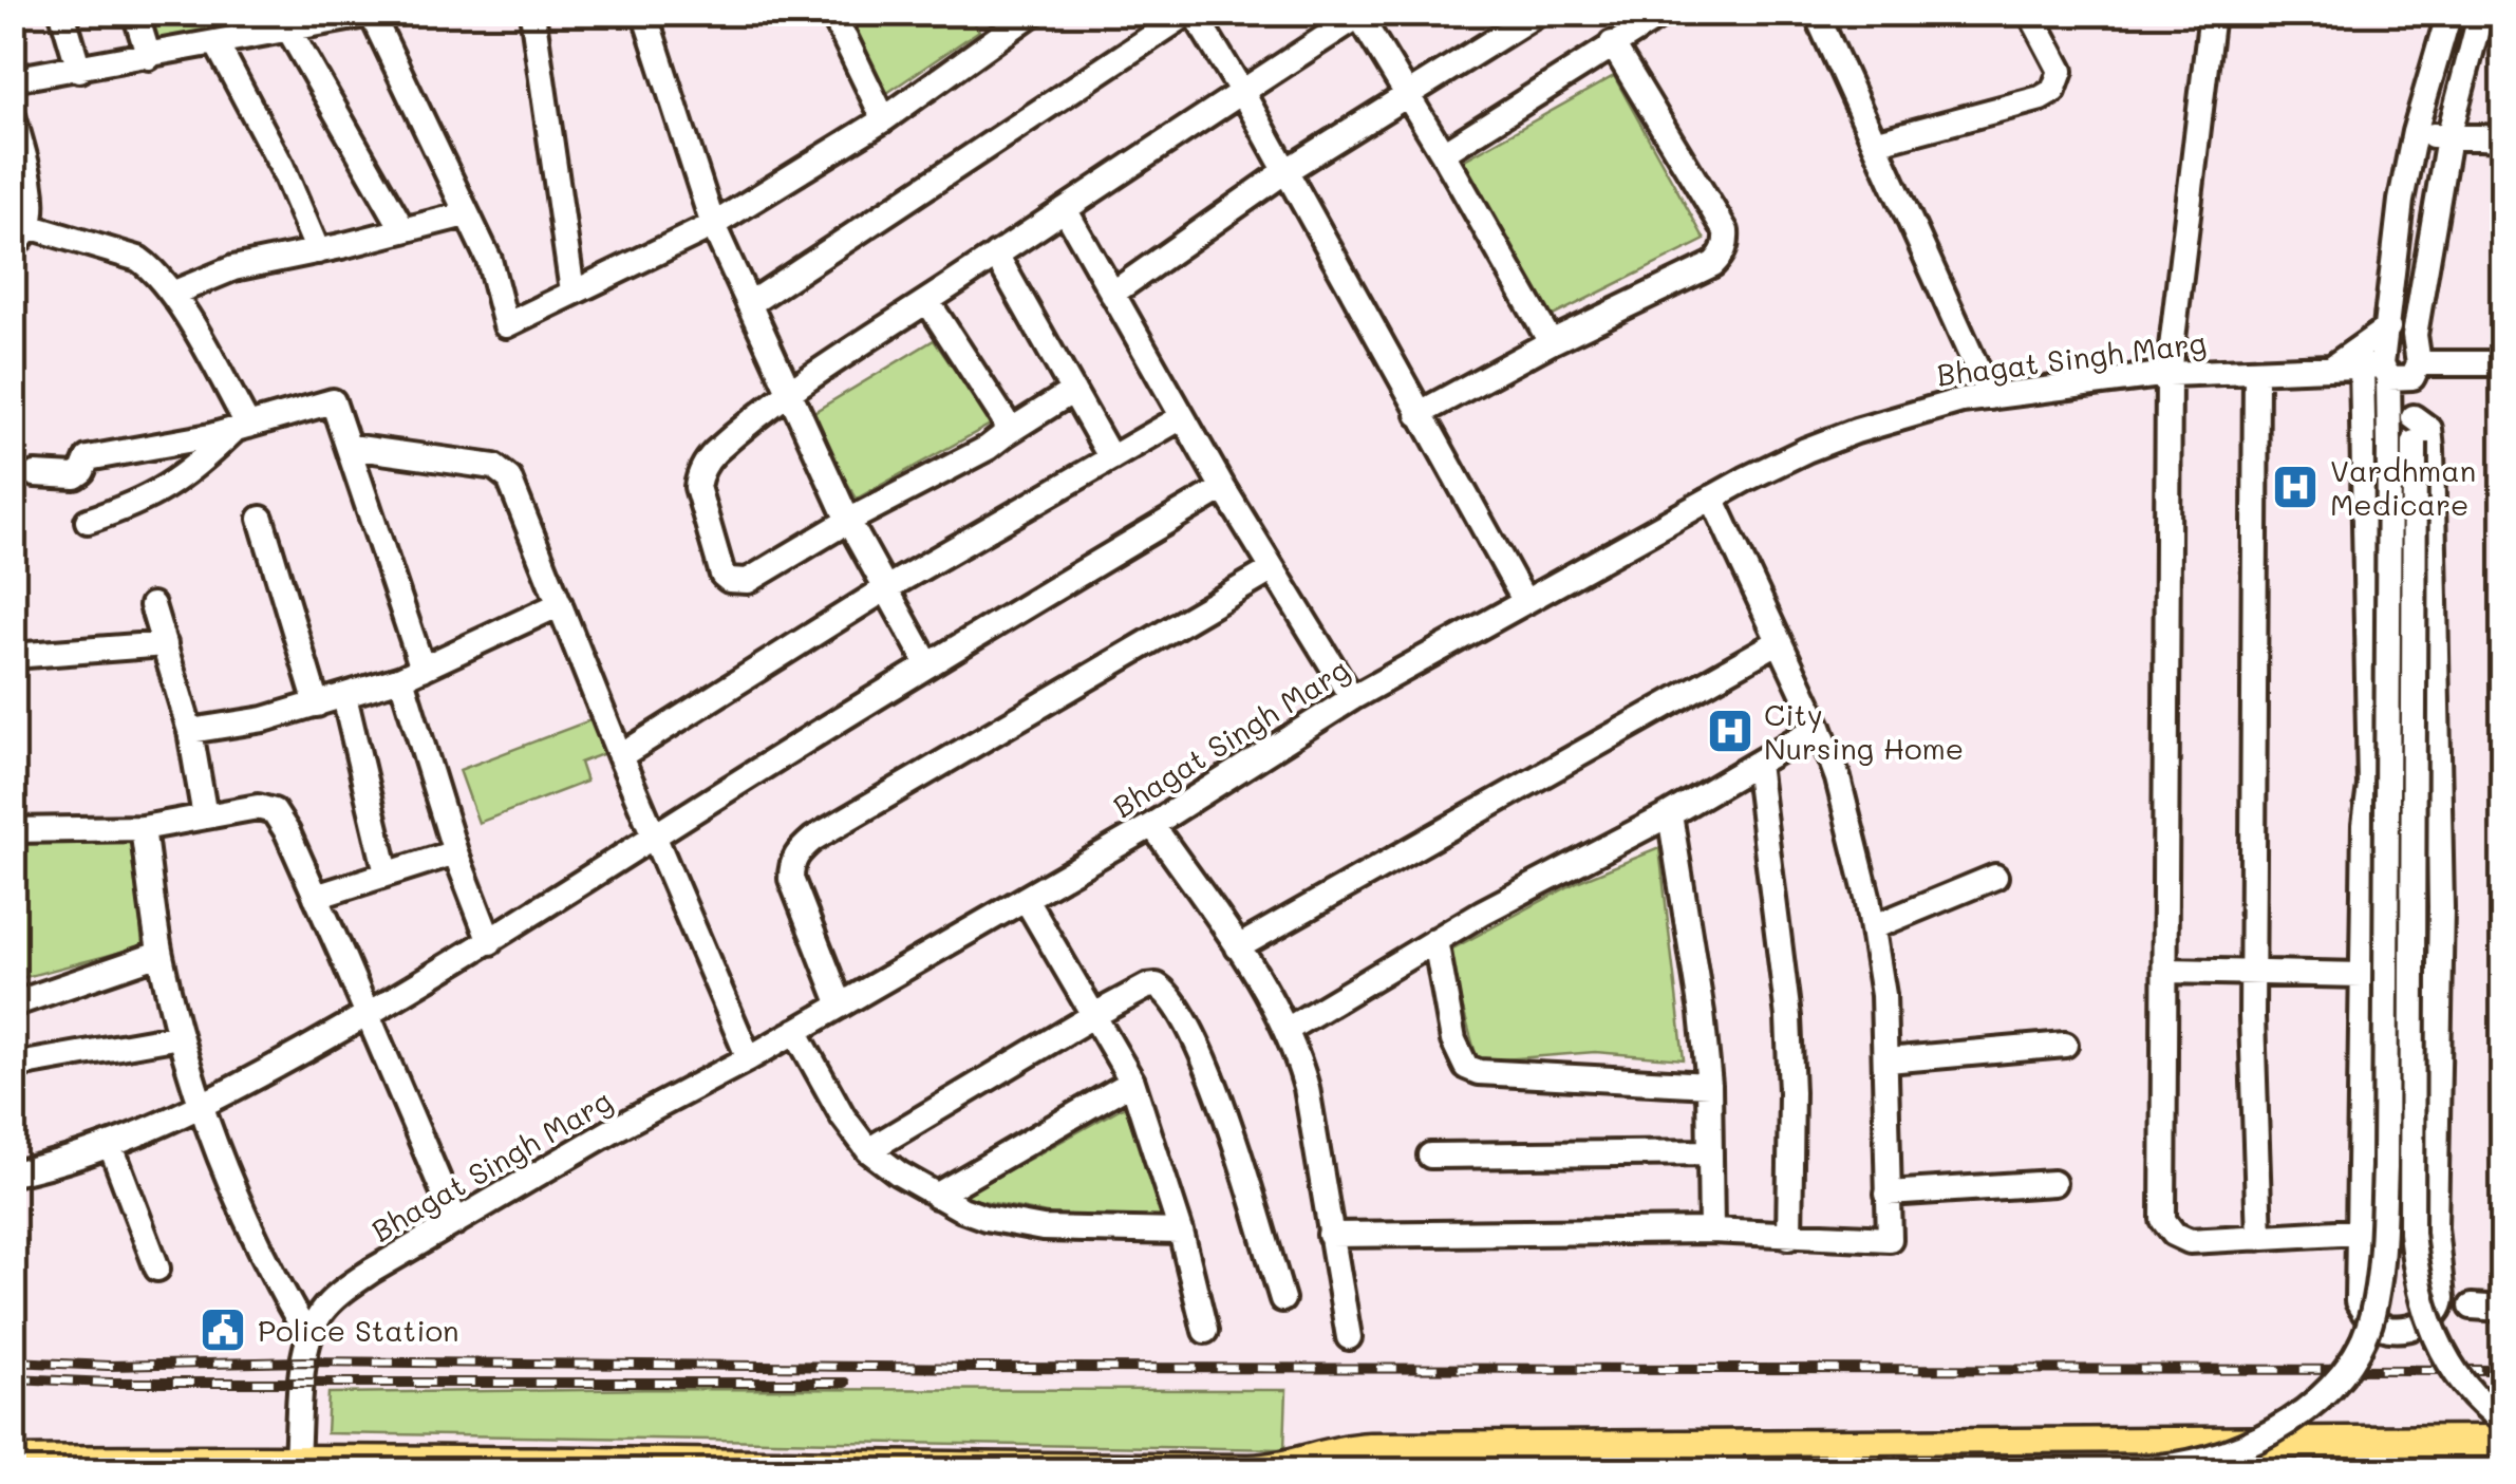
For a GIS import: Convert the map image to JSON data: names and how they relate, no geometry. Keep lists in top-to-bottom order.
{
  "streets": {
    "street": ["Bhagat Singh Marg"]
  },
  "places": {
    "hospital": ["Vardhman Medicare", "City Nursing Home"],
    "public building": ["Police Station"]
  }
}
